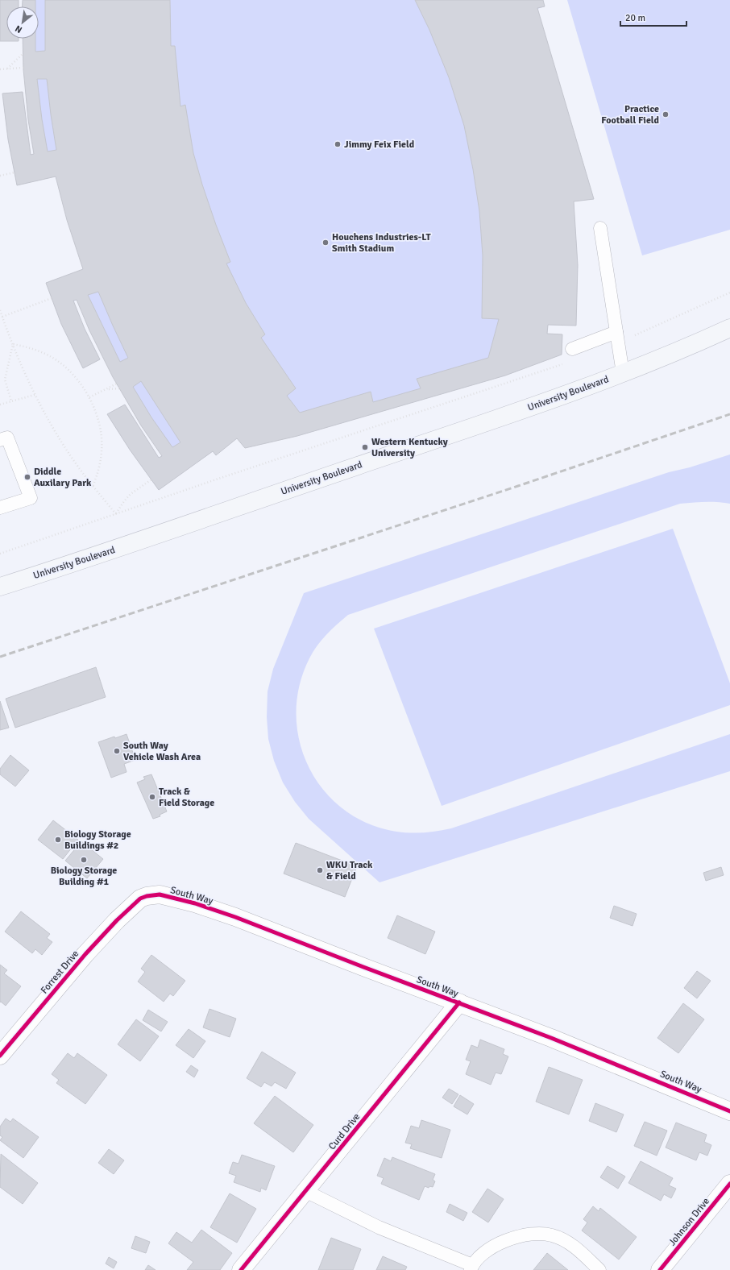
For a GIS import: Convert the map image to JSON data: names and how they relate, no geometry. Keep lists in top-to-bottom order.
{
  "streets": {
    "main road": ["University Boulevard"],
    "street": [
      "South Way",
      "Forrest Drive",
      "Curd Drive",
      "Johnson Drive"
    ]
  },
  "crossings": [
    ["South Way", "Forrest Drive"],
    ["South Way", "Curd Drive"]
  ],
  "places": [
    "Practice Football Field",
    "Jimmy Feix Field",
    "Houchens Industries-LT Smith Stadium",
    "Western Kentucky University",
    "Diddle Auxilary Park",
    "South Way Vehicle Wash Area",
    "Track & Field Storage",
    "Biology Storage Buildings #2",
    "Biology Storage Building #1",
    "WKU Track & Field"
  ],
  "scale_bar": "20 m",
  "north": "bottom left"
}
